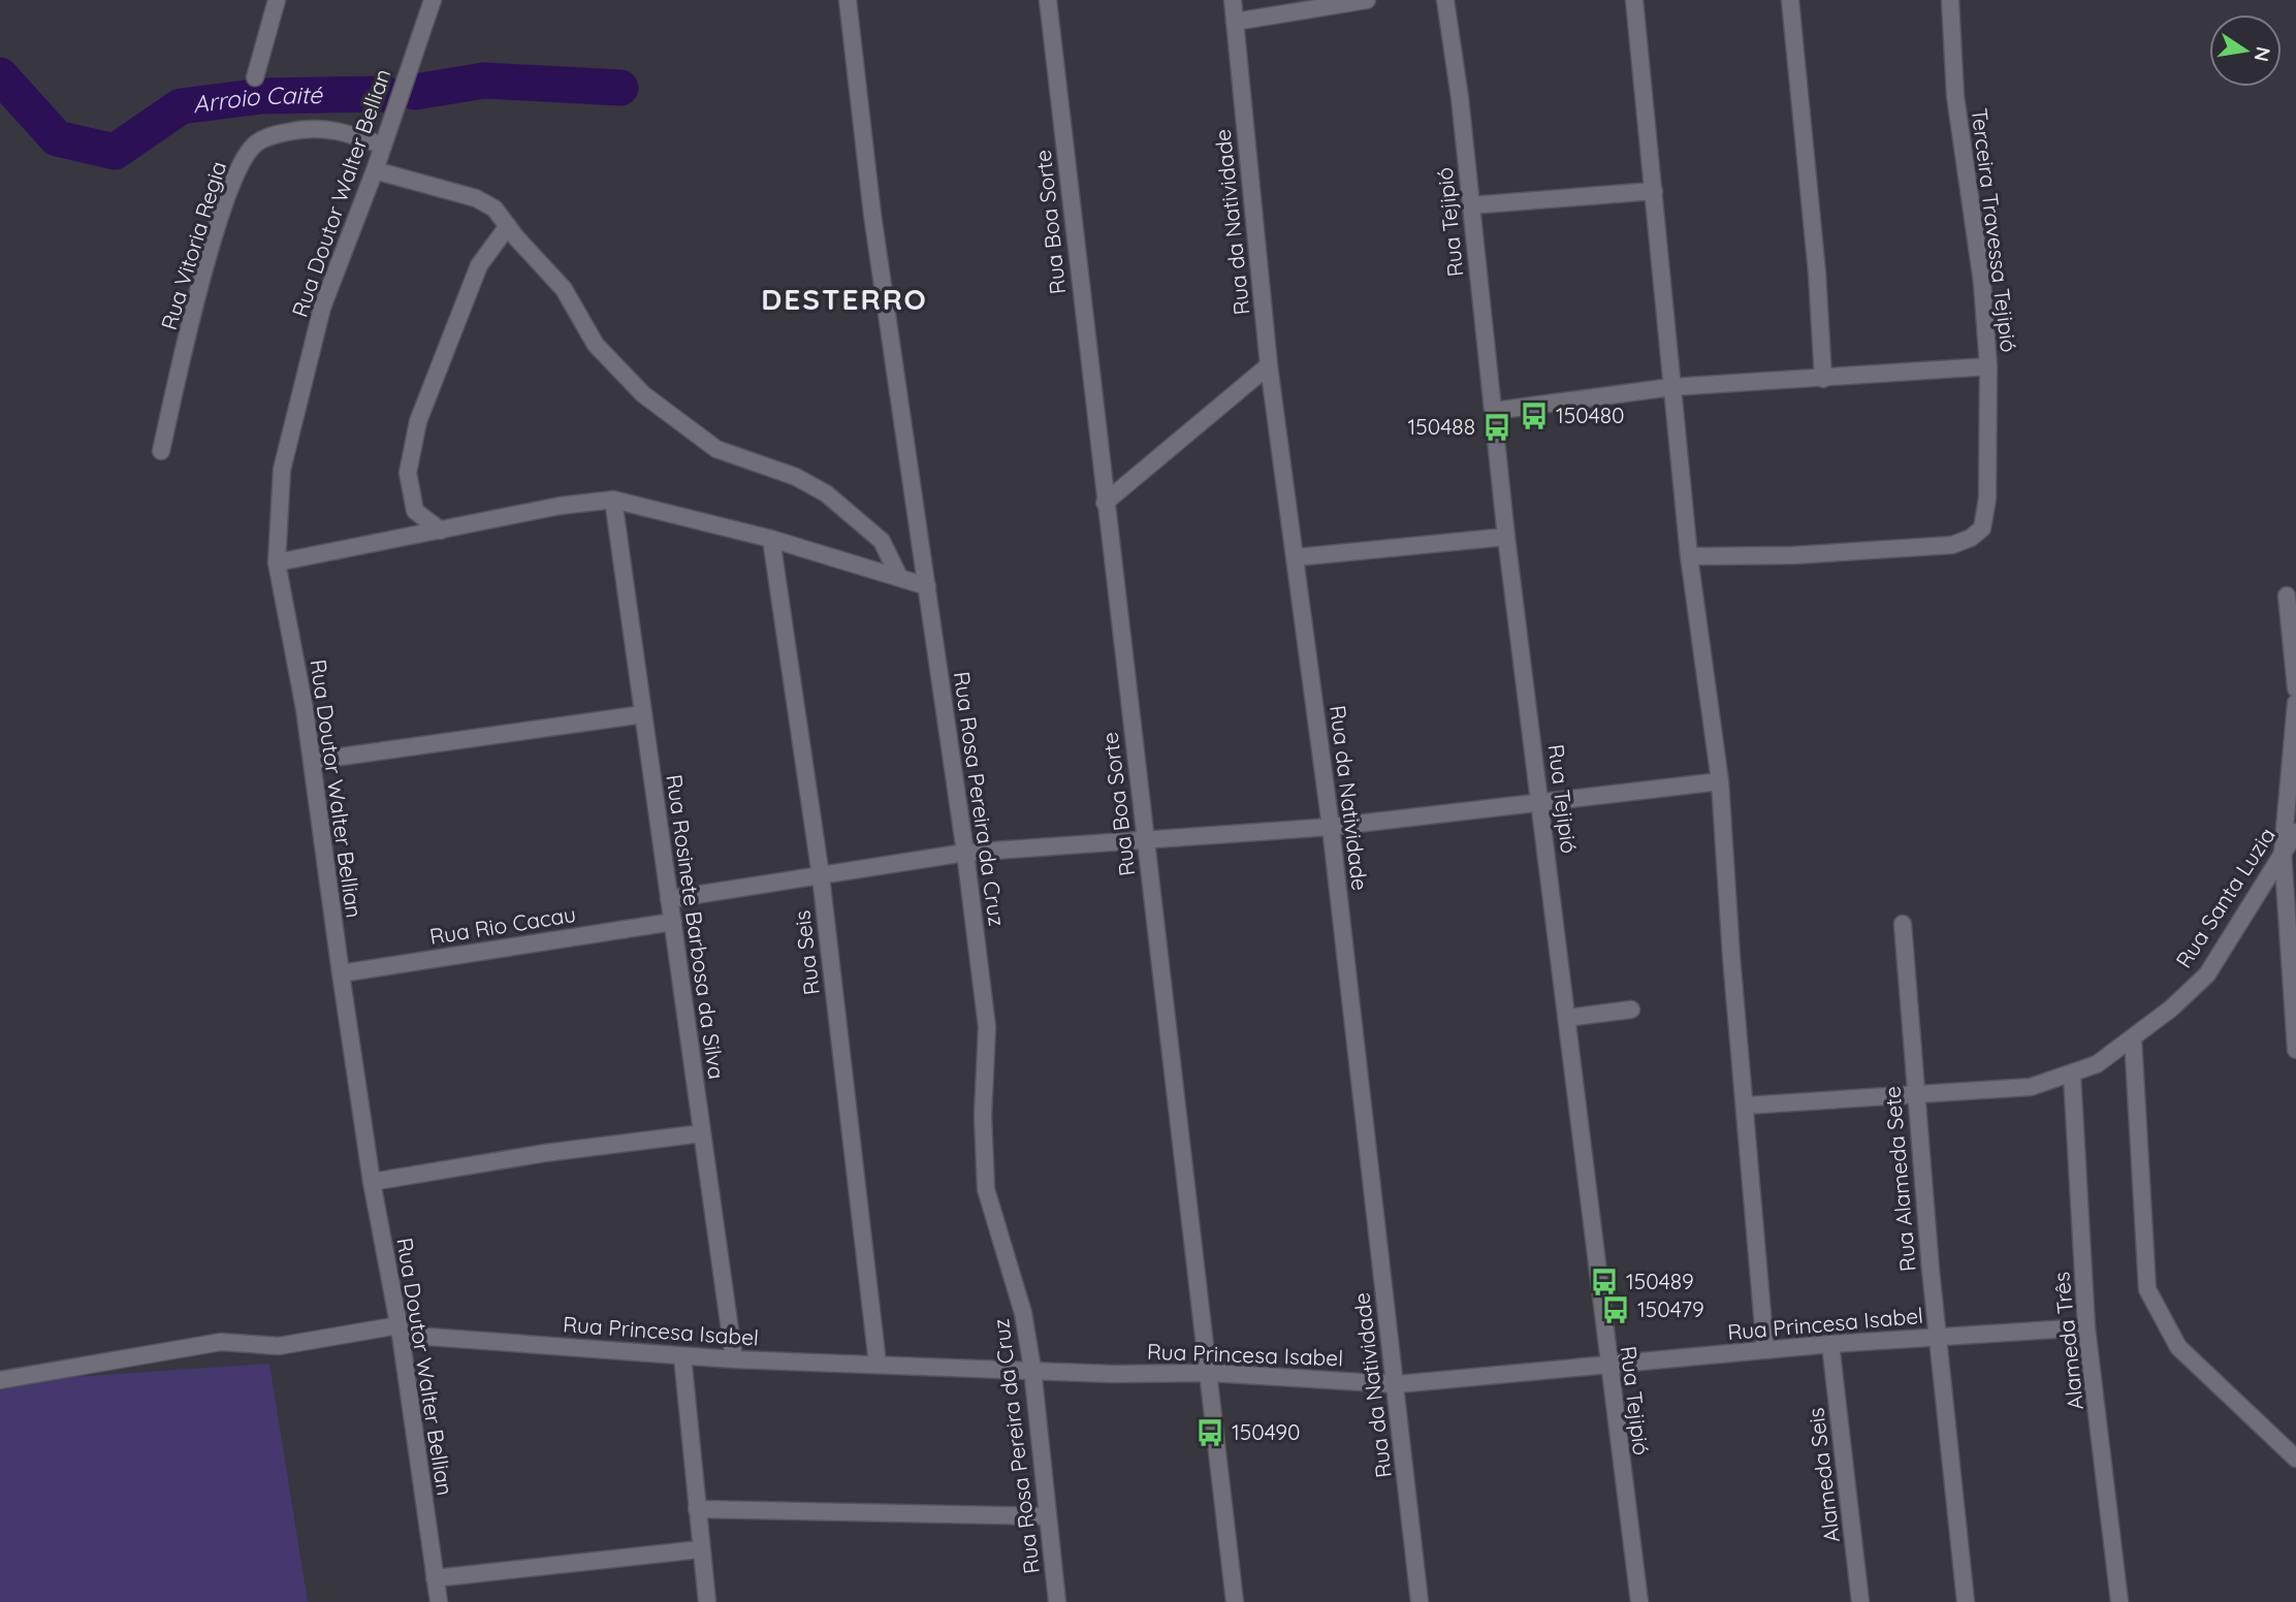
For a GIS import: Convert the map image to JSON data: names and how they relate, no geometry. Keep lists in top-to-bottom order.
{
  "streets": {
    "street": [
      "Rua Doutor Walter Bellian",
      "Rua Boa Sorte",
      "Rua da Natividade",
      "Rua Tejipió",
      "Terceira Travessa Tejipió",
      "Rua Vitoria Regia",
      "Rua Rosa Pereira da Cruz",
      "Rua Santa Luzia",
      "Rua Rio Cacau",
      "Rua Rosinete Barbosa da Silva",
      "Rua Seis",
      "Rua Alameda Sete",
      "Rua Princesa Isabel",
      "Alameda Três",
      "Alameda Seis"
    ]
  },
  "crossings": [
    ["Rua Doutor Walter Bellian", "Rua Vitoria Regia"],
    ["Rua Doutor Walter Bellian", "Rua Rio Cacau"],
    ["Rua Doutor Walter Bellian", "Rua Princesa Isabel"],
    ["Rua Boa Sorte", "Rua Princesa Isabel"],
    ["Rua da Natividade", "Rua Princesa Isabel"],
    ["Rua Tejipió", "Terceira Travessa Tejipió"],
    ["Rua Tejipió", "Rua Princesa Isabel"],
    ["Rua Rosa Pereira da Cruz", "Rua Princesa Isabel"],
    ["Rua Santa Luzia", "Rua Alameda Sete"],
    ["Rua Santa Luzia", "Alameda Três"],
    ["Rua Rio Cacau", "Rua Rosinete Barbosa da Silva"],
    ["Rua Rosinete Barbosa da Silva", "Rua Princesa Isabel"],
    ["Rua Seis", "Rua Princesa Isabel"],
    ["Rua Alameda Sete", "Rua Princesa Isabel"],
    ["Rua Princesa Isabel", "Alameda Três"],
    ["Rua Princesa Isabel", "Alameda Seis"]
  ],
  "districts": ["DESTERRO"],
  "water": ["Arroio Caité"],
  "places": {
    "bus stop": [
      "150480",
      "150488",
      "150489",
      "150479",
      "150490"
    ]
  },
  "north": "right"
}
